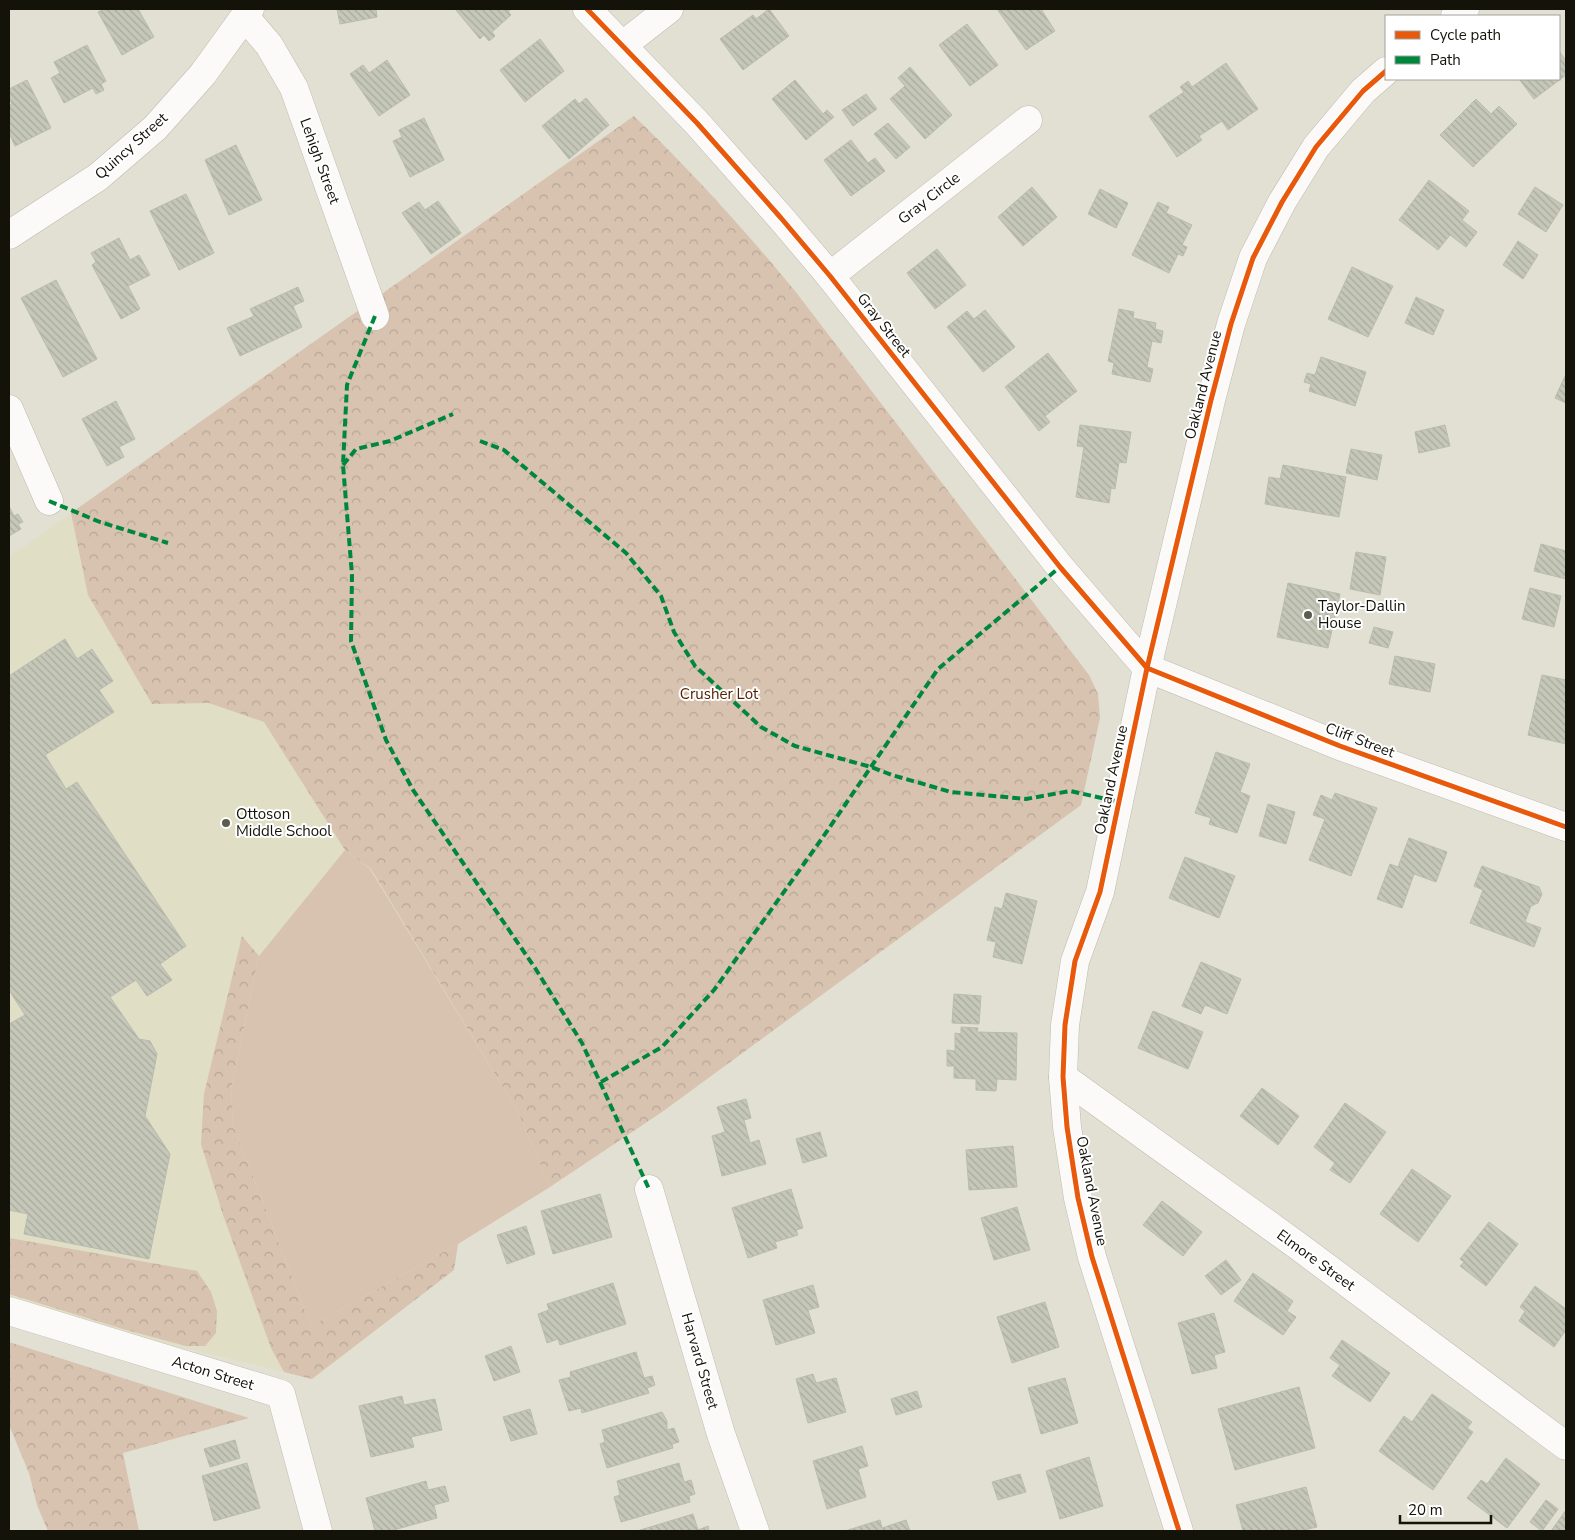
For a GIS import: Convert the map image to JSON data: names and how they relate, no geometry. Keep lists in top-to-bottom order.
{
  "streets": {
    "street": [
      "Quincy Street",
      "Lehigh Street",
      "Gray Circle",
      "Gray Street",
      "Oakland Avenue",
      "Cliff Street",
      "Elmore Street",
      "Harvard Street",
      "Acton Street"
    ]
  },
  "crossings": [
    ["Quincy Street", "Lehigh Street"],
    ["Gray Circle", "Gray Street"],
    ["Gray Street", "Oakland Avenue"],
    ["Gray Street", "Cliff Street"],
    ["Oakland Avenue", "Cliff Street"],
    ["Oakland Avenue", "Elmore Street"]
  ],
  "parks": ["Crusher Lot"],
  "places": ["Taylor-Dallin House", "Ottoson Middle School"],
  "legend": ["Cycle path", "Path"],
  "scale_bar": "20 m"
}
